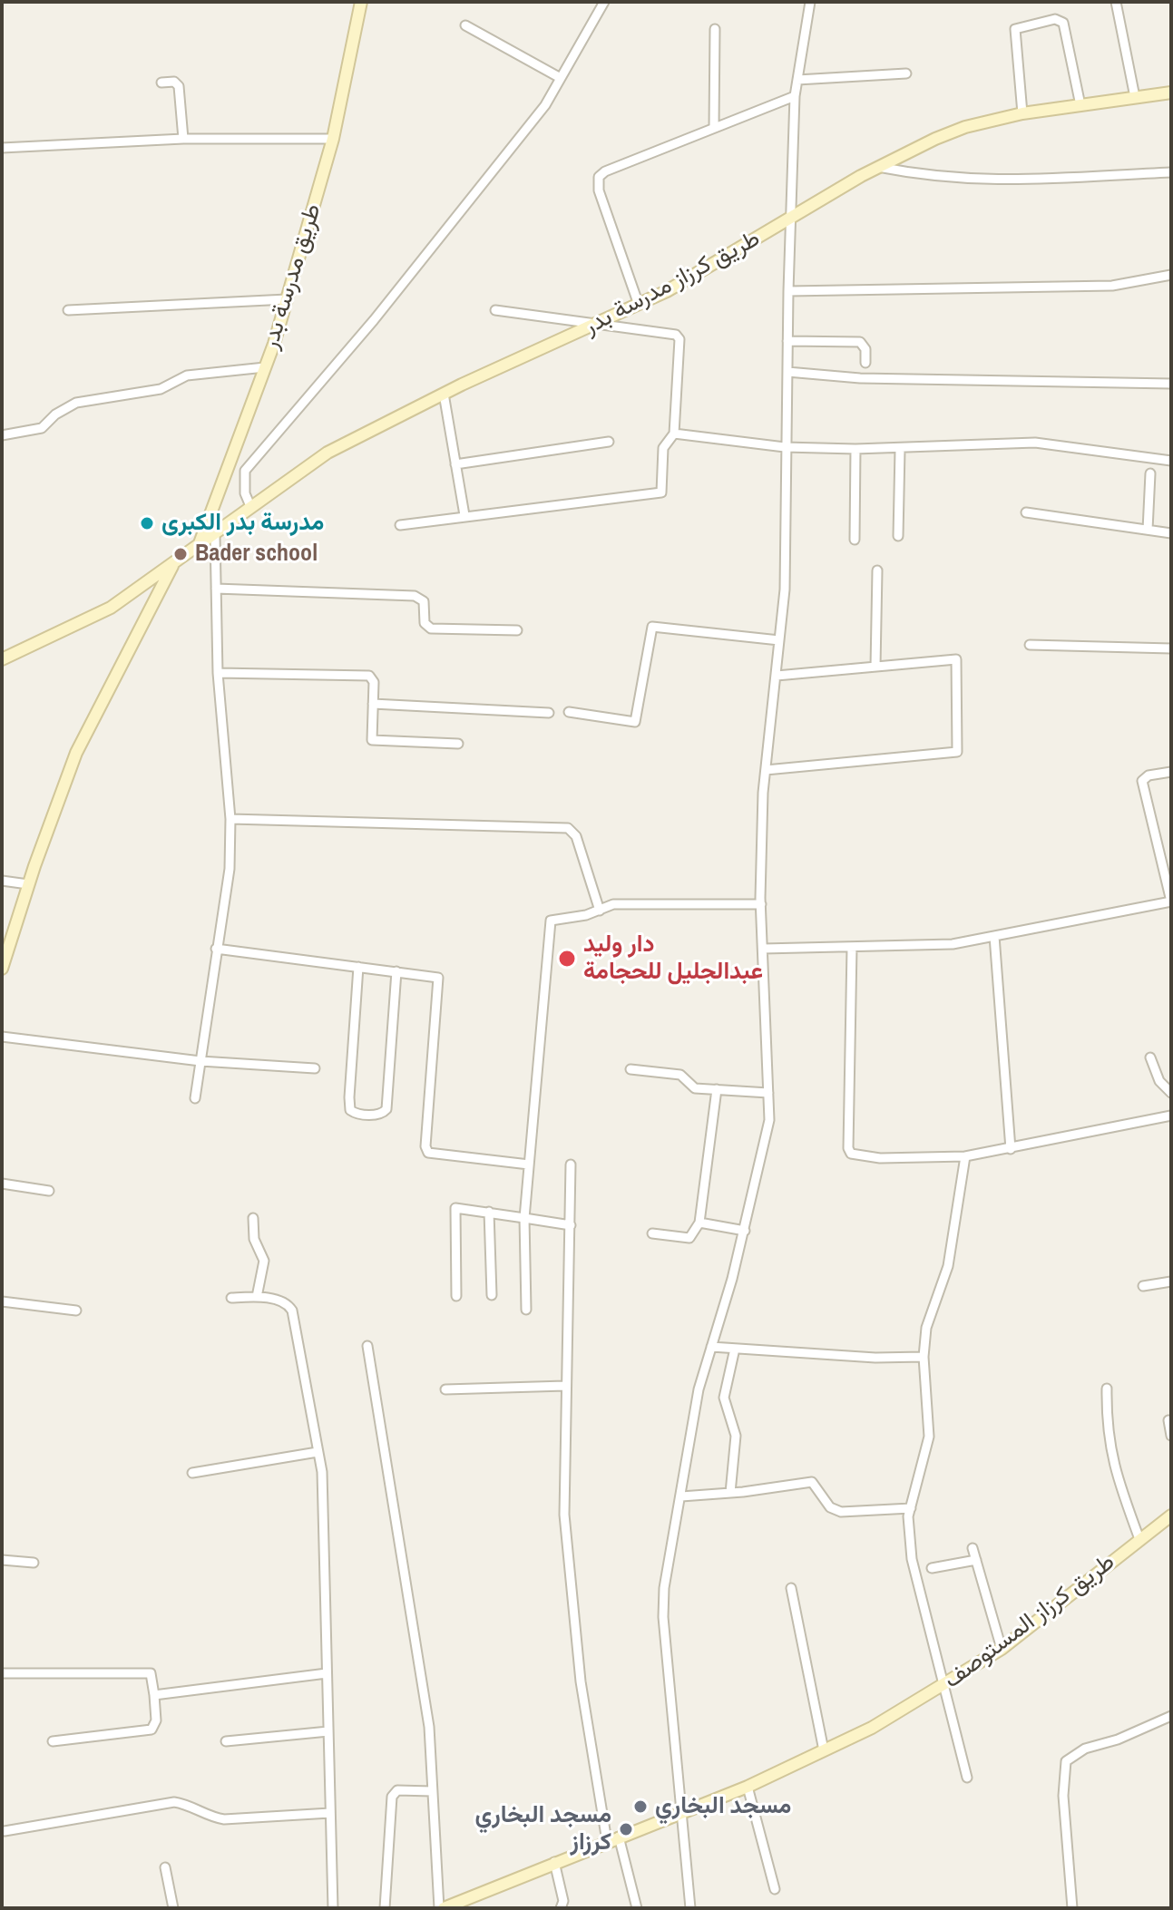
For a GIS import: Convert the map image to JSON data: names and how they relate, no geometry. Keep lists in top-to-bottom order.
{
  "streets": {
    "street": ["طريق مدرسة بدر", "طريق كرزاز مدرسة بدر", "طريق كرزاز المستوصف"]
  },
  "crossings": [
    ["طريق مدرسة بدر", "طريق كرزاز مدرسة بدر"]
  ],
  "places": [
    "مدرسة بدر الكبرى",
    "Bader school",
    "دار وليد عبدالجليل للحجامة",
    "مسجد البخاري",
    "مسجد البخاري كرزاز"
  ]
}
